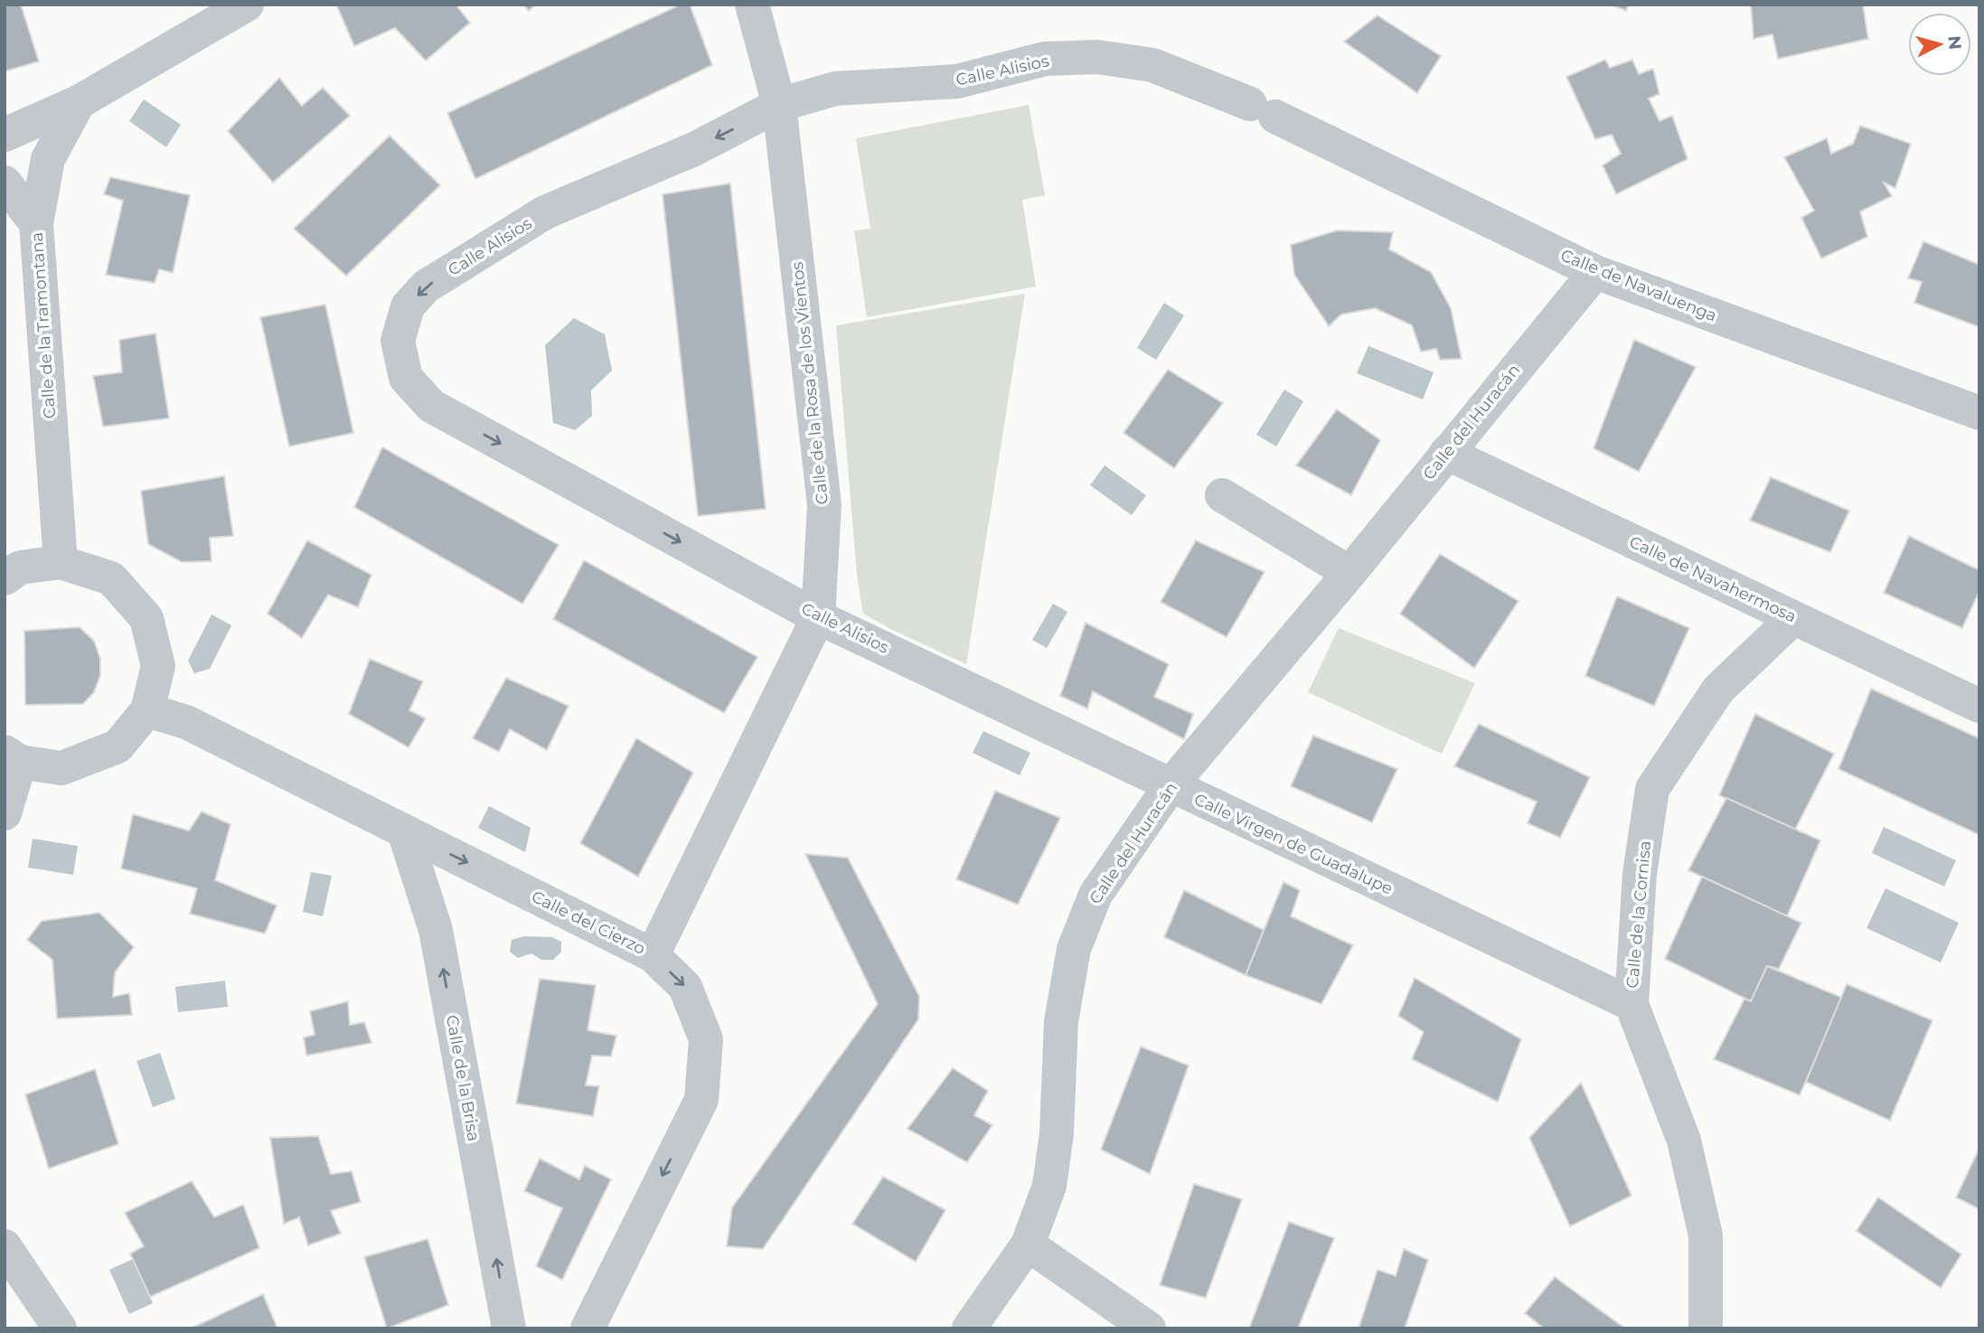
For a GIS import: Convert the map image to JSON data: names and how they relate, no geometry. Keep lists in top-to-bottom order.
{
  "streets": {
    "street": [
      "Calle Alisios",
      "Calle de Navaluenga",
      "Calle de la Tramontana",
      "Calle de la Rosa de los Vientos",
      "Calle del Huracán",
      "Calle de Navahermosa",
      "Calle Virgen de Guadalupe",
      "Calle de la Cornisa",
      "Calle del Cierzo",
      "Calle de la Brisa"
    ]
  },
  "crossings": [
    ["Calle Alisios", "Calle de Navaluenga"],
    ["Calle Alisios", "Calle de la Rosa de los Vientos"],
    ["Calle Alisios", "Calle Virgen de Guadalupe"],
    ["Calle de Navaluenga", "Calle del Huracán"],
    ["Calle de la Rosa de los Vientos", "Calle del Cierzo"],
    ["Calle del Huracán", "Calle de Navahermosa"],
    ["Calle del Huracán", "Calle Virgen de Guadalupe"],
    ["Calle de Navahermosa", "Calle de la Cornisa"],
    ["Calle Virgen de Guadalupe", "Calle de la Cornisa"],
    ["Calle del Cierzo", "Calle de la Brisa"]
  ],
  "one_way": ["Calle de la Brisa"],
  "north": "right"
}
